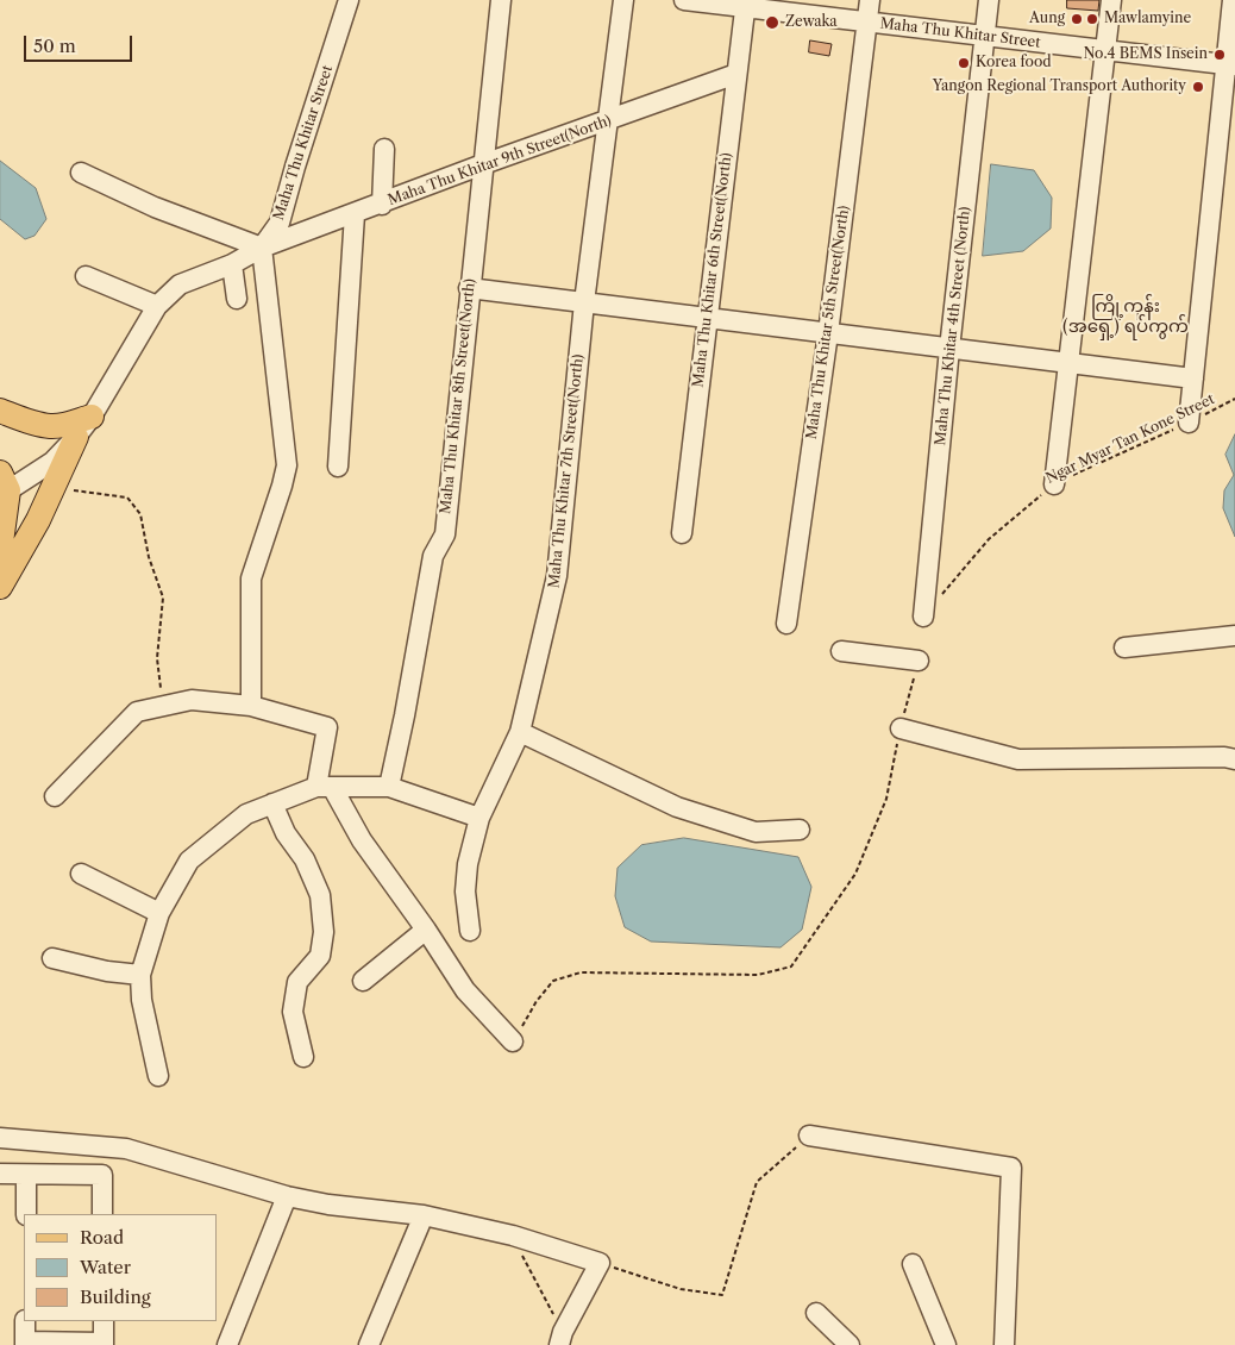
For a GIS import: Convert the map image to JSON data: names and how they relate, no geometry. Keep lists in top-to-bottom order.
{
  "streets": {
    "street": [
      "Maha Thu Khitar Street",
      "Maha Thu Khitar 9th Street(North)",
      "Maha Thu Khitar 6th Street(North)",
      "Maha Thu Khitar 5th Street(North)",
      "Maha Thu Khitar 4th Street (North)",
      "Maha Thu Khitar 8th Street(North)",
      "Maha Thu Khitar 7th Street(North)"
    ],
    "path": ["Ngar Myar Tan Kone Street"]
  },
  "crossings": [
    ["Maha Thu Khitar Street", "Maha Thu Khitar 9th Street(North)"],
    ["Maha Thu Khitar Street", "Maha Thu Khitar 6th Street(North)"],
    ["Maha Thu Khitar Street", "Maha Thu Khitar 5th Street(North)"],
    ["Maha Thu Khitar Street", "Maha Thu Khitar 4th Street (North)"],
    ["Maha Thu Khitar 9th Street(North)", "Maha Thu Khitar 6th Street(North)"],
    ["Maha Thu Khitar 9th Street(North)", "Maha Thu Khitar 8th Street(North)"],
    ["Maha Thu Khitar 9th Street(North)", "Maha Thu Khitar 7th Street(North)"],
    ["Maha Thu Khitar 4th Street (North)", "Ngar Myar Tan Kone Street"]
  ],
  "districts": ["ကြို့ကုန်း (အရှေ့) ရပ်ကွက်"],
  "places": [
    "Aung",
    "Mawlamyine",
    "Zewaka",
    "No.4 BEMS Insein",
    "Korea food",
    "Yangon Regional Transport Authority"
  ],
  "legend": ["Road", "Water", "Building"],
  "scale_bar": "50 m"
}
